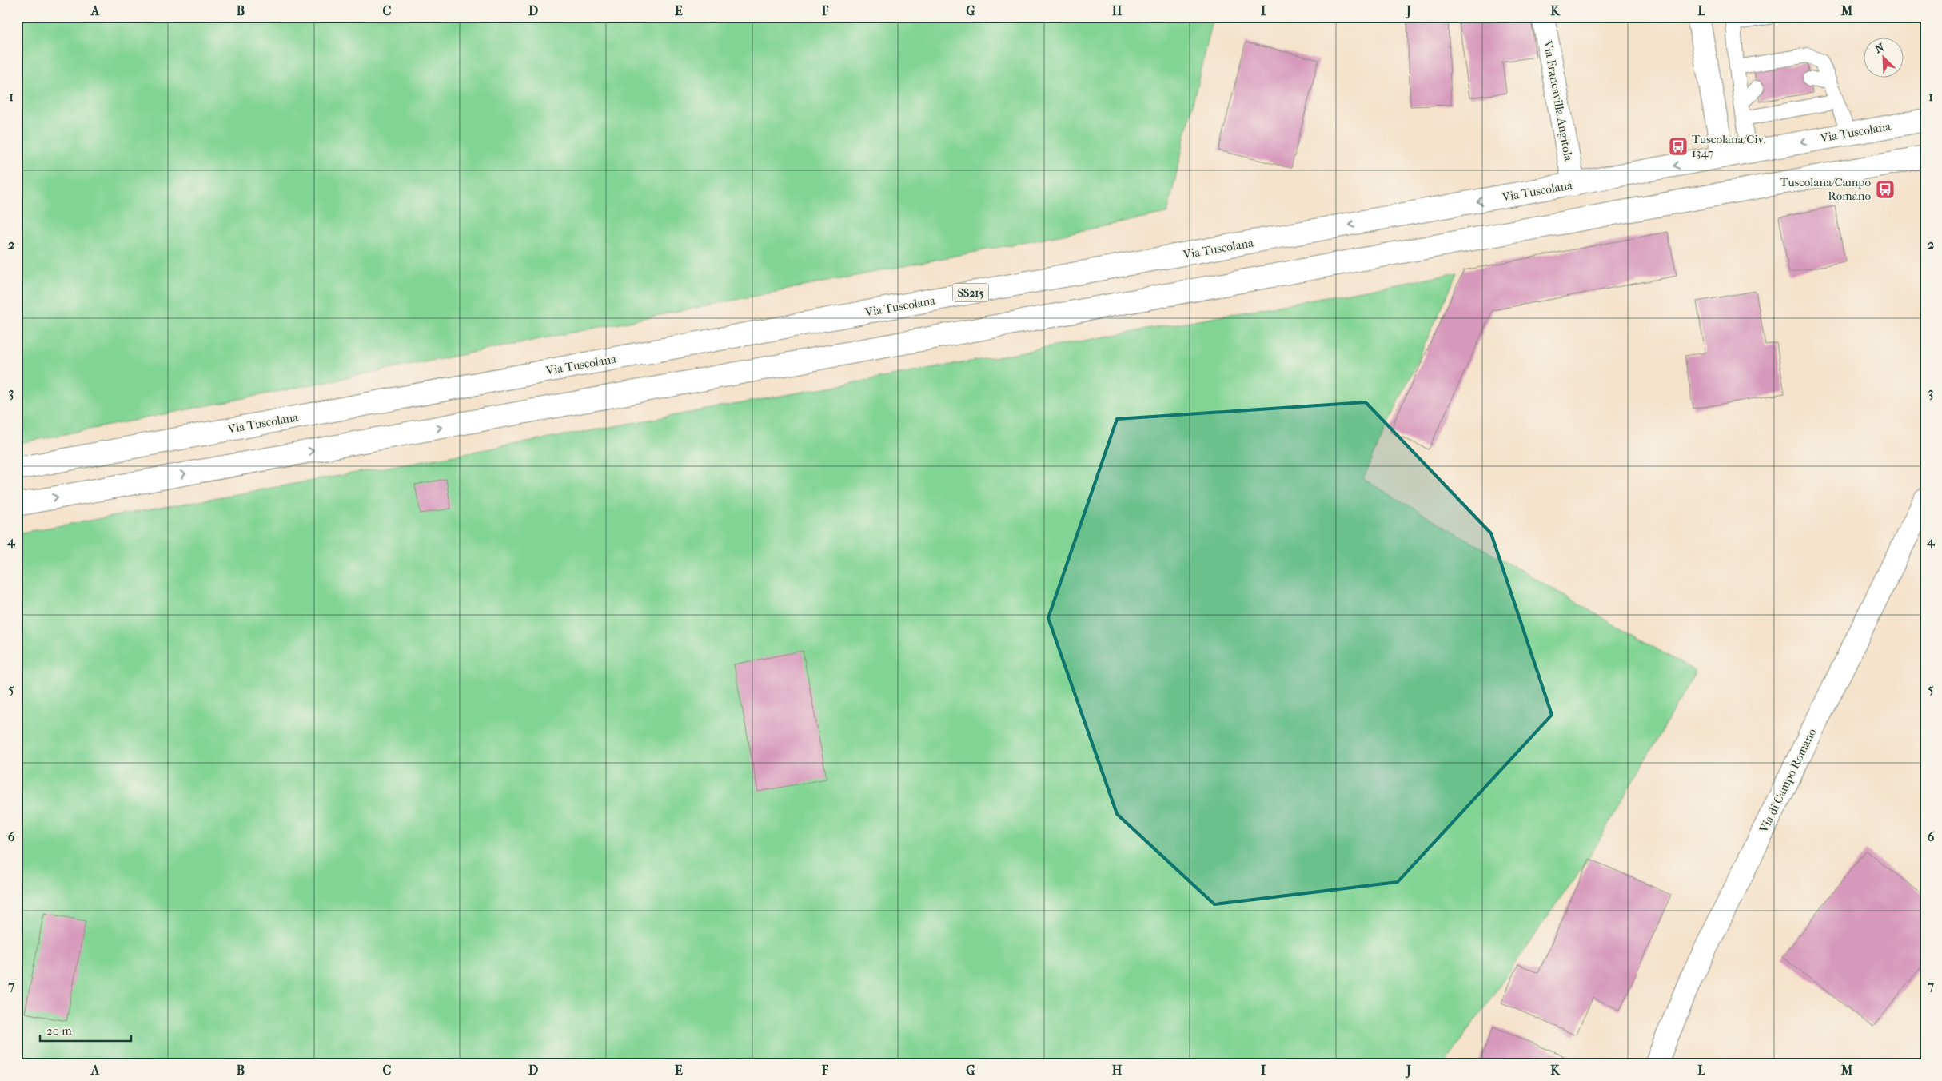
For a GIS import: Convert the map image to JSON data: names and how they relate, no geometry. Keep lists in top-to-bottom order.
{
  "streets": {
    "main road": [
      "Via Francavilla Angitola",
      "Via Tuscolana",
      "SS215",
      "Via di Campo Romano"
    ]
  },
  "crossings": [
    ["Via Francavilla Angitola", "Via Tuscolana"]
  ],
  "places": {
    "bus stop": ["Tuscolana/Civ. 1347", "Tuscolana/Campo Romano"]
  },
  "scale_bar": "20 m",
  "north": "top left",
  "grid": {
    "columns": [
      "A",
      "B",
      "C",
      "D",
      "E",
      "F",
      "G",
      "H",
      "I",
      "J",
      "K",
      "L",
      "M"
    ],
    "rows": [
      "1",
      "2",
      "3",
      "4",
      "5",
      "6",
      "7"
    ]
  }
}
